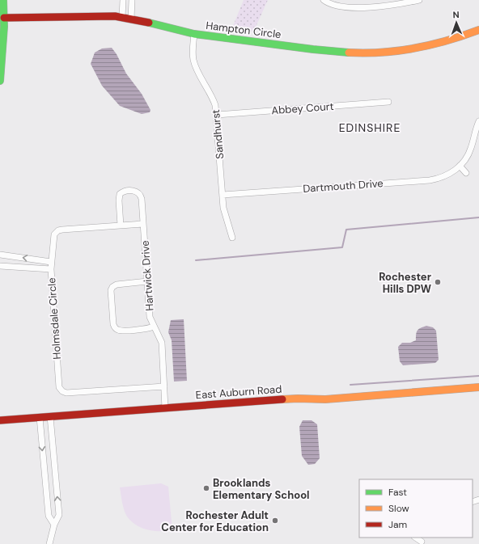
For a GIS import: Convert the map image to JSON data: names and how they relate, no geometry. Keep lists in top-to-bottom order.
{
  "streets": {
    "street": [
      "Hampton Circle",
      "Abbey Court",
      "Sandhurst",
      "Dartmouth Drive",
      "Hartwick Drive",
      "Holmsdale Circle",
      "East Auburn Road"
    ]
  },
  "crossings": [
    ["Hampton Circle", "Sandhurst"],
    ["Abbey Court", "Sandhurst"],
    ["Sandhurst", "Dartmouth Drive"],
    ["Hartwick Drive", "Holmsdale Circle"],
    ["Hartwick Drive", "East Auburn Road"]
  ],
  "districts": ["EDINSHIRE"],
  "places": ["Rochester Hills DPW", "Brooklands Elementary School", "Rochester Adult Center for Education"],
  "legend": ["Fast", "Slow", "Jam"],
  "north": "top"
}
